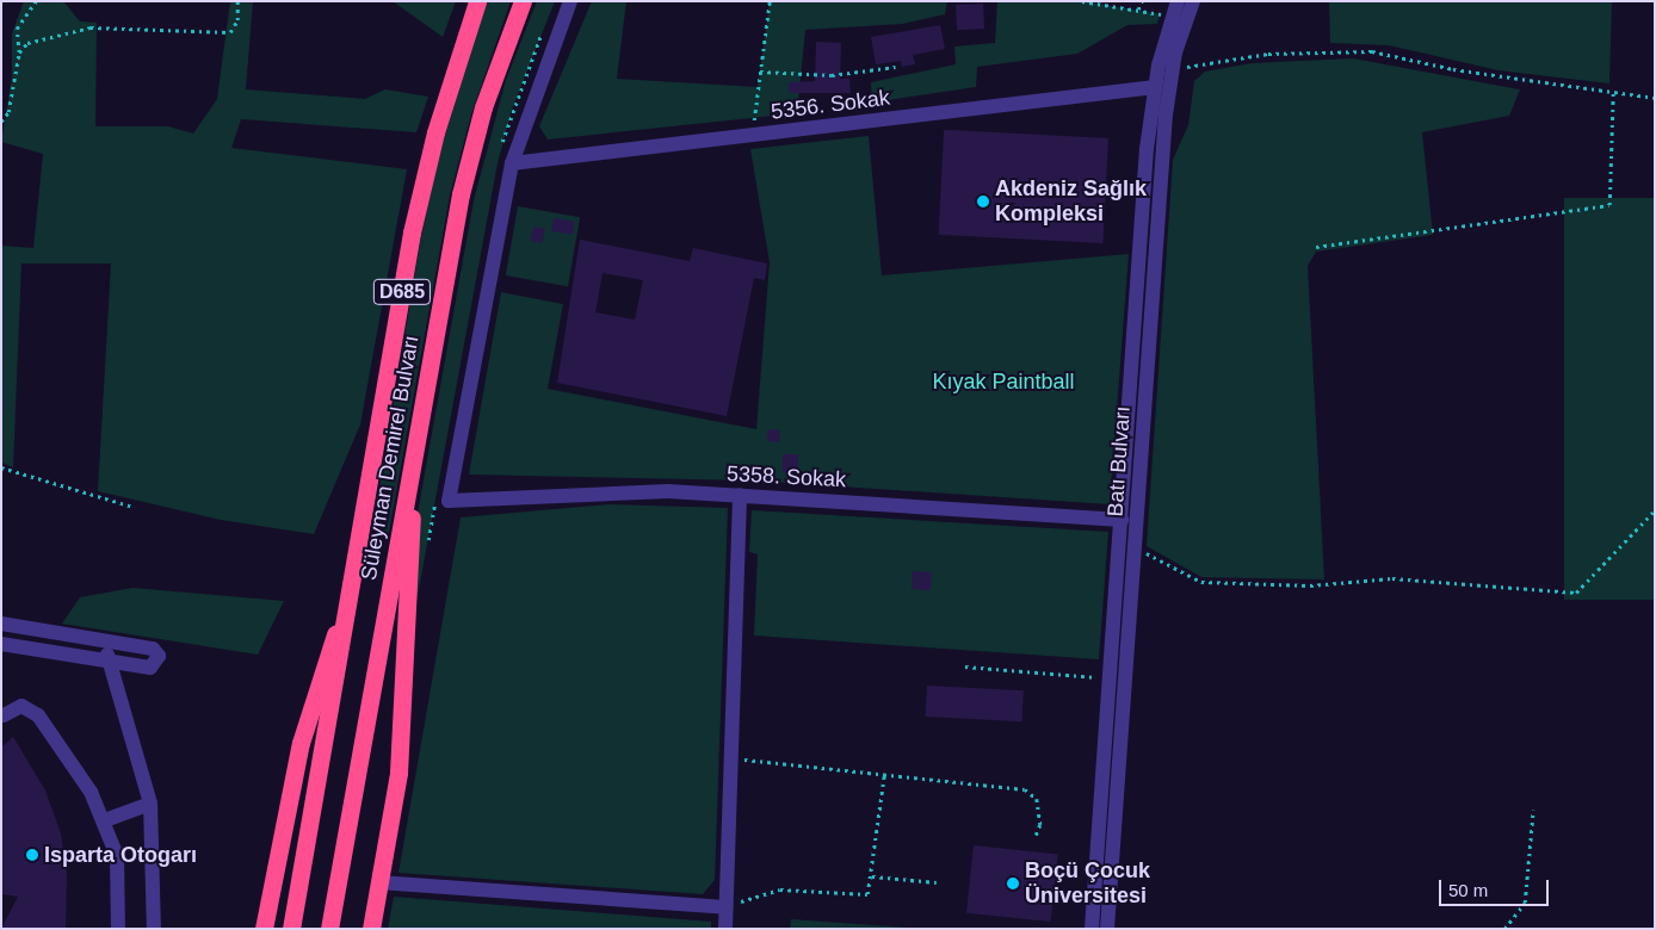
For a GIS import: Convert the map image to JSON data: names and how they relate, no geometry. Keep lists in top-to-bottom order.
{
  "streets": {
    "highway": ["D685", "Süleyman Demirel Bulvarı"],
    "street": ["5356. Sokak", "Batı Bulvarı", "5358. Sokak"]
  },
  "crossings": [
    ["5356. Sokak", "Batı Bulvarı"],
    ["5356. Sokak", "5358. Sokak"],
    ["Batı Bulvarı", "5358. Sokak"]
  ],
  "parks": ["Kıyak Paintball"],
  "places": ["Akdeniz Sağlık Kompleksi", "Isparta Otogarı", "Boçü Çocuk Üniversitesi"],
  "scale_bar": "50 m"
}
